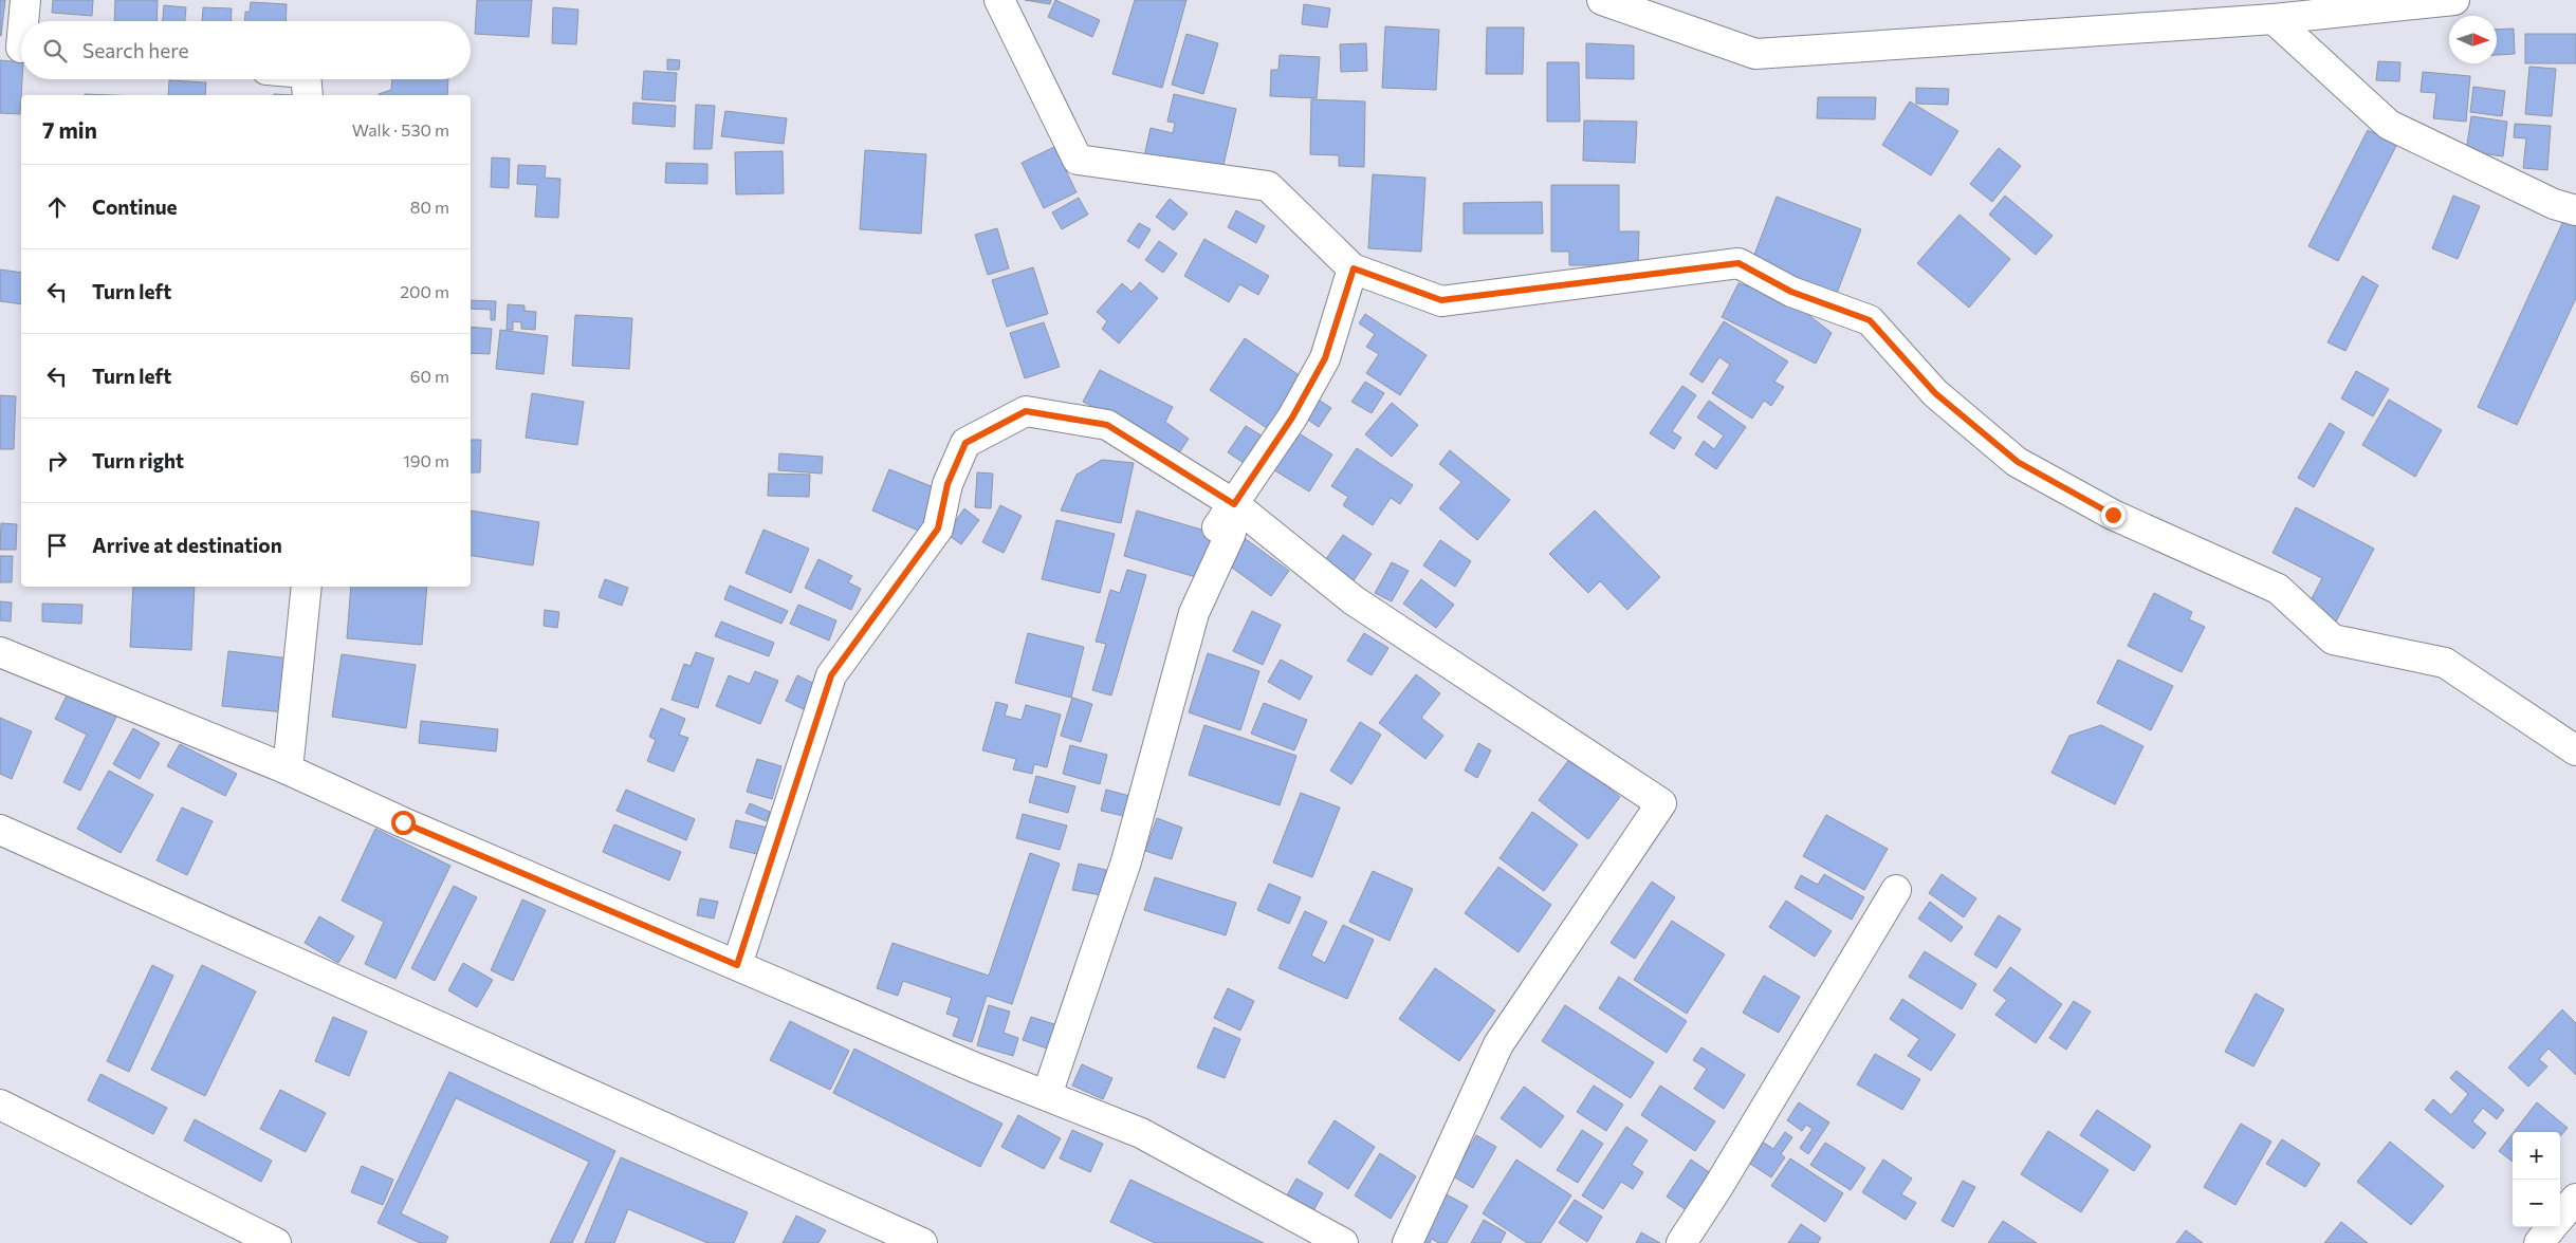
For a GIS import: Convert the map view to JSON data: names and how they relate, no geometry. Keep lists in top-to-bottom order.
{
  "north": "right",
  "page": {
    "search": "Search here",
    "heading": ["7 min", "Walk · 530 m"],
    "list": [
      ["Continue", "80 m"],
      ["Turn left", "200 m"],
      ["Turn left", "60 m"],
      ["Turn right", "190 m"],
      "Arrive at destination"
    ],
    "map_buttons": ["+", "−"]
  }
}
